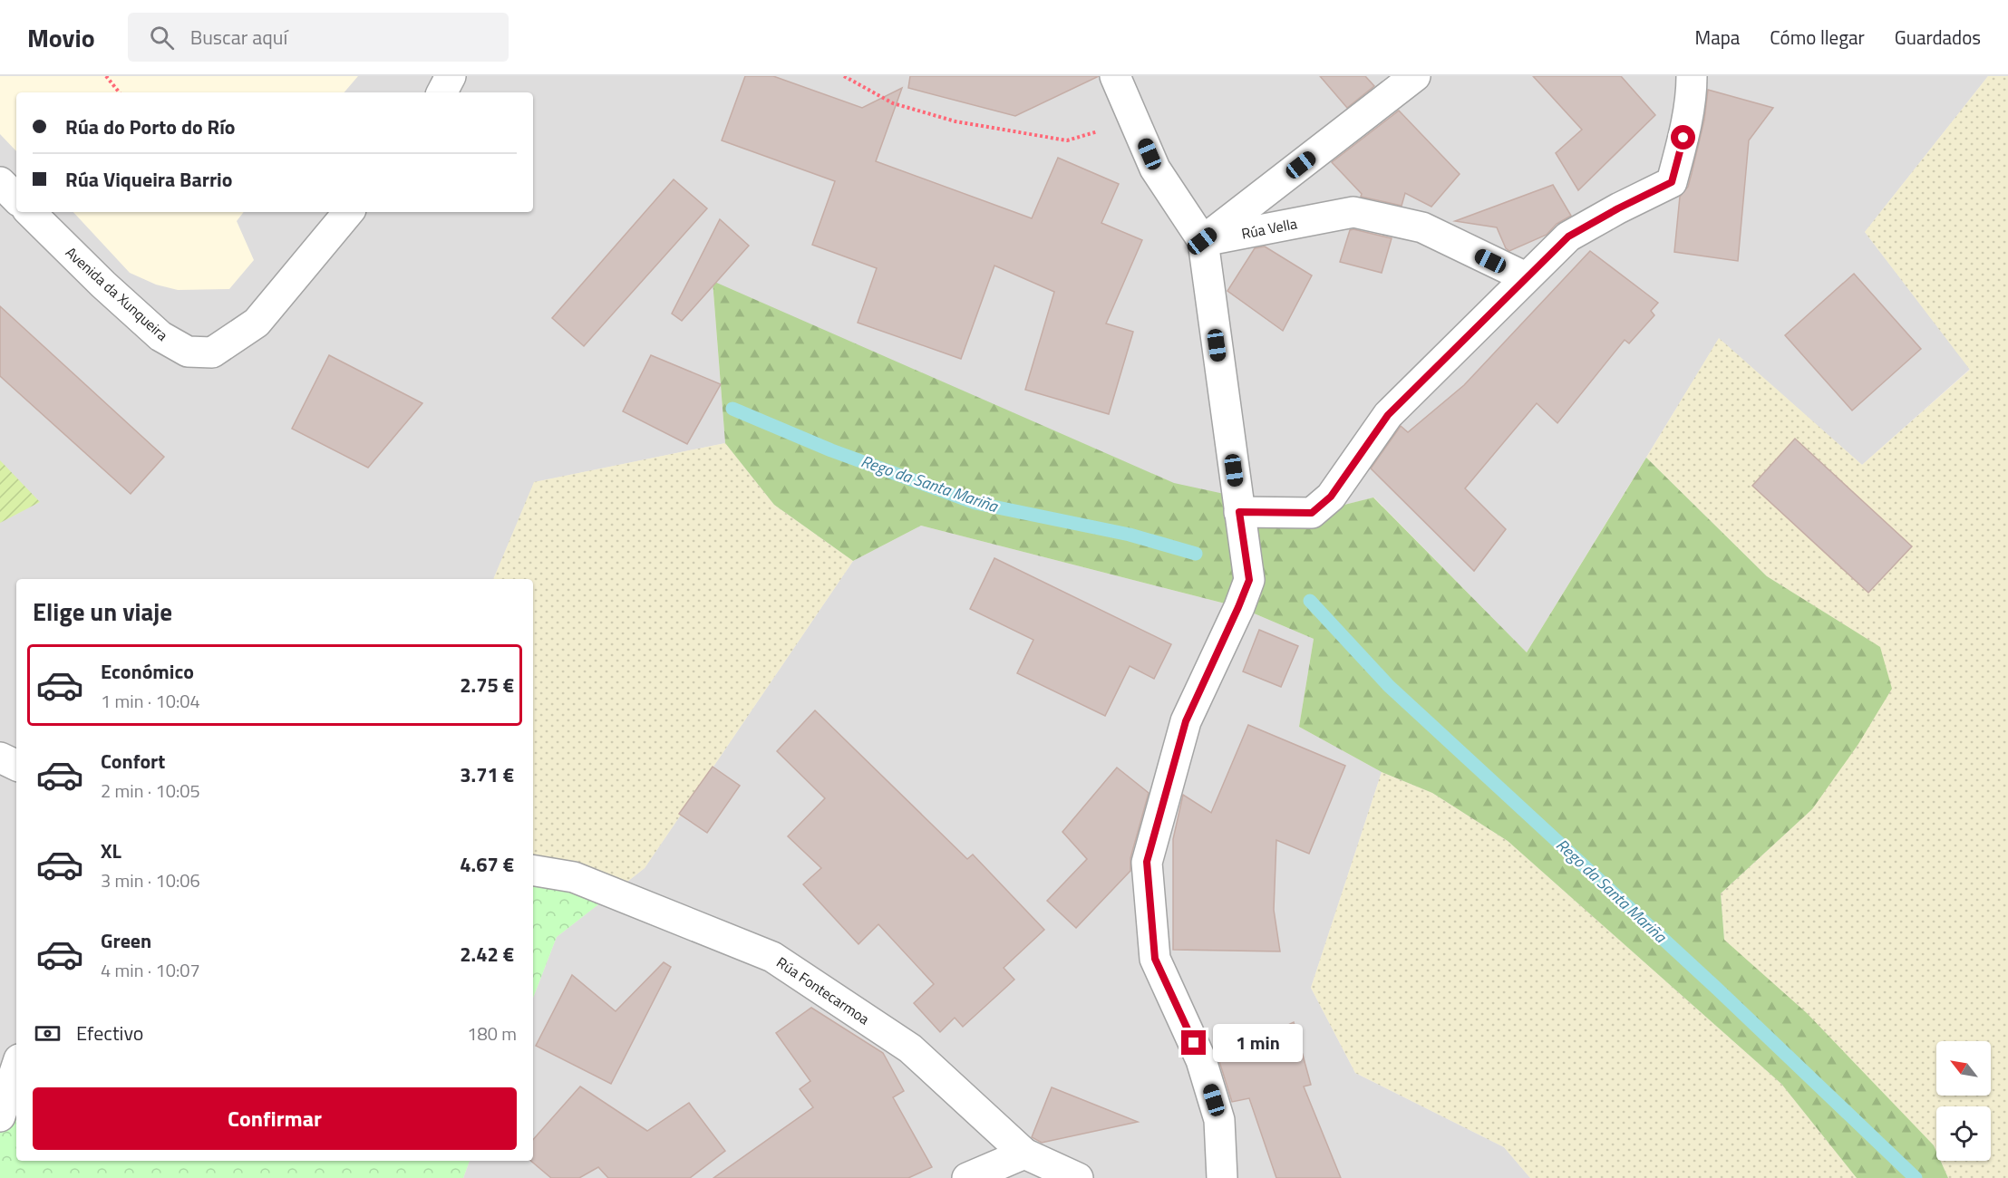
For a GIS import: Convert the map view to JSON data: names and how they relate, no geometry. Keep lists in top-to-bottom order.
{
  "streets": {
    "street": ["Rúa Vella", "Avenida da Xunqueira", "Rúa Fontecarmoa"]
  },
  "water": ["Rego da Santa Mariña"],
  "north": "top left",
  "page": {
    "header": "Movio",
    "search": "Buscar aquí",
    "nav": ["Mapa", "Cómo llegar", "Guardados"],
    "banner": ["Rúa do Porto do Río", "Rúa Viqueira Barrio"],
    "heading": "Elige un viaje",
    "list": [
      {
        "name": "Económico",
        "note": "1 min · 10:04",
        "value": "2.75 €"
      },
      {
        "name": "Confort",
        "note": "2 min · 10:05",
        "value": "3.71 €"
      },
      {
        "name": "XL",
        "note": "3 min · 10:06",
        "value": "4.67 €"
      },
      {
        "name": "Green",
        "note": "4 min · 10:07",
        "value": "2.42 €"
      }
    ],
    "pay": ["Efectivo", "180 m"],
    "bubble": "1 min",
    "buttons": "Confirmar"
  }
}
